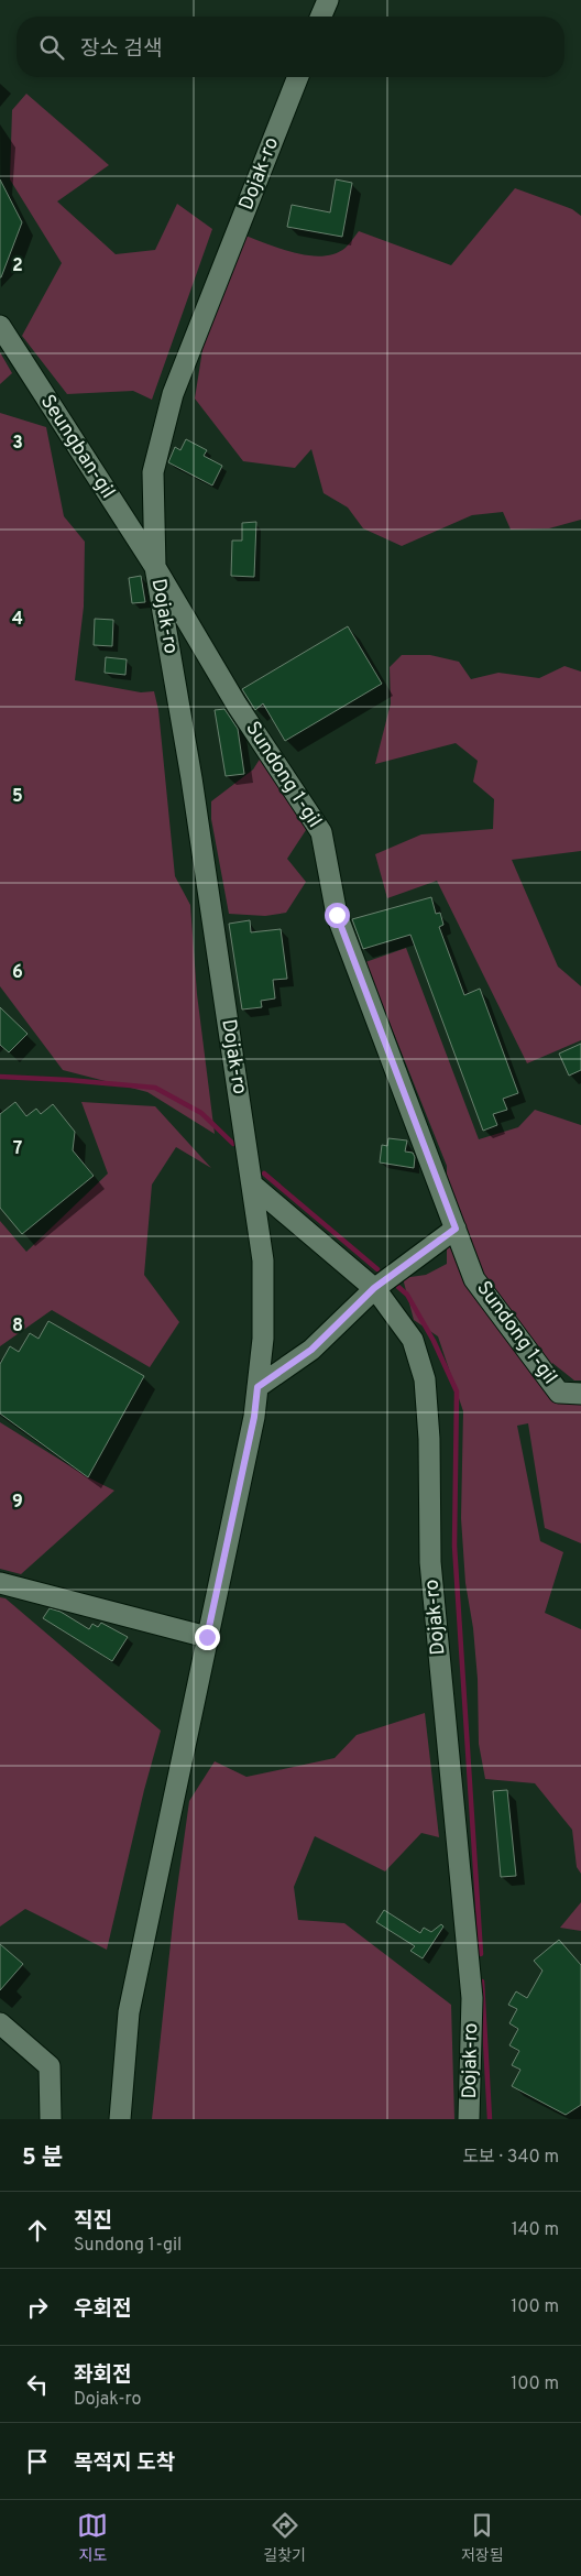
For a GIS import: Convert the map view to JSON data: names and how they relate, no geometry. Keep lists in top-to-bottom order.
{
  "streets": {
    "street": ["Dojak-ro", "Seungban-gil", "Sundong 1-gil"]
  },
  "crossings": [
    ["Dojak-ro", "Seungban-gil"],
    ["Dojak-ro", "Sundong 1-gil"],
    ["Seungban-gil", "Sundong 1-gil"]
  ],
  "page": {
    "search": "장소 검색",
    "heading": ["5 분", "도보 · 340 m"],
    "list": [
      ["직진", "Sundong 1-gil", "140 m"],
      ["우회전", "100 m"],
      ["좌회전", "Dojak-ro", "100 m"],
      "목적지 도착"
    ],
    "nav": ["지도", "길찾기", "저장됨"]
  },
  "grid": {
    "rows": [
      "2",
      "3",
      "4",
      "5",
      "6",
      "7",
      "8",
      "9"
    ]
  }
}
